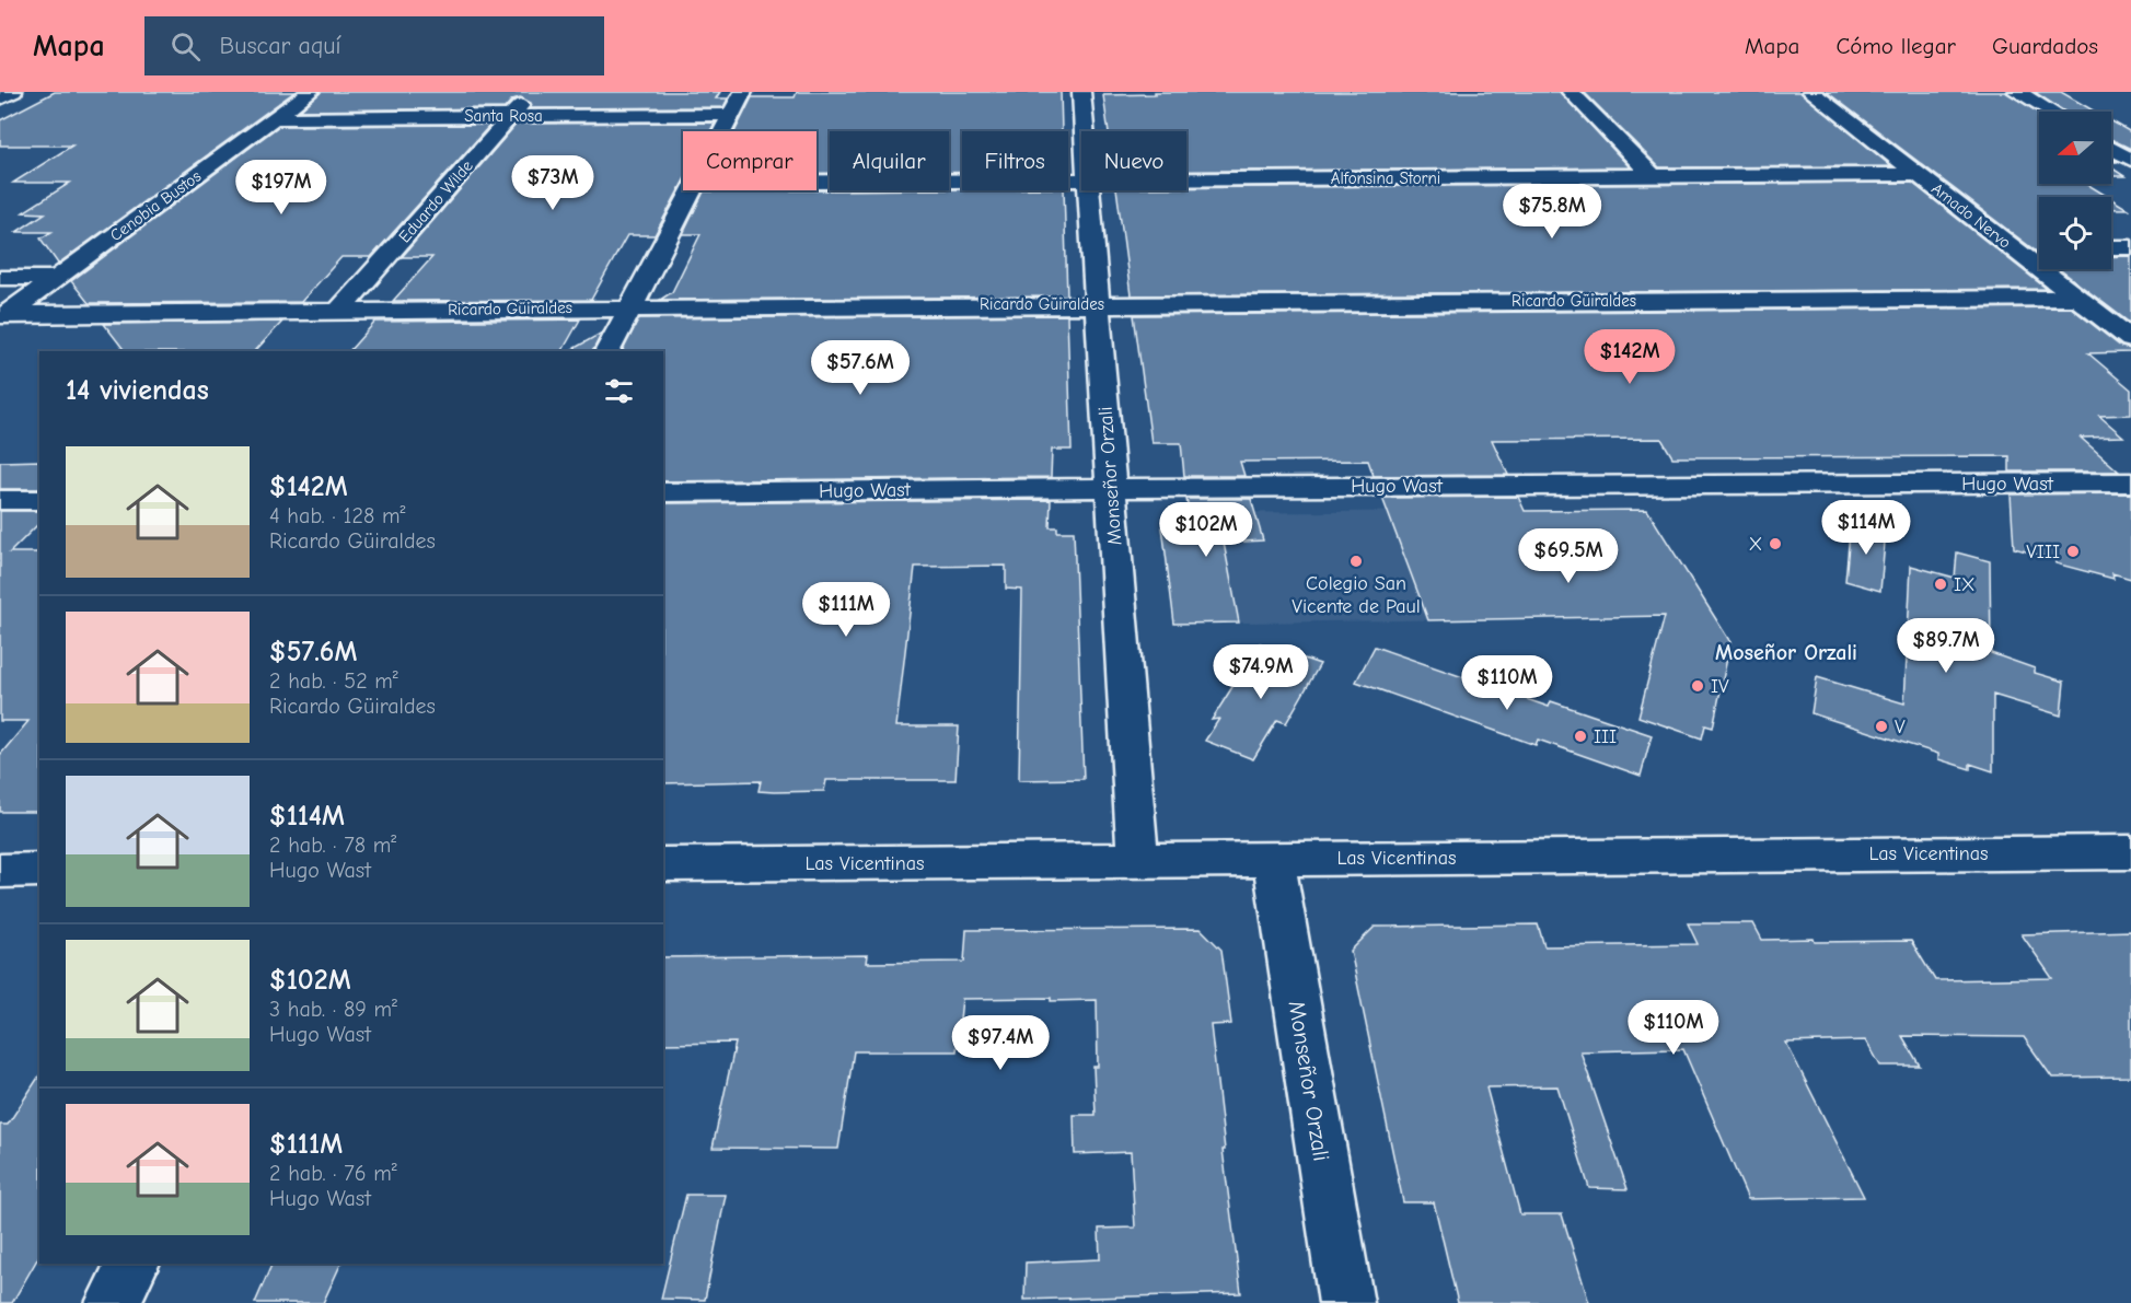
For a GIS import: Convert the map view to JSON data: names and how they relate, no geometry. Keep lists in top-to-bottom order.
{
  "streets": {
    "street": [
      "Santa Rosa",
      "Alfonsina Storni",
      "Eduardo Wilde",
      "Cenobia Bustos",
      "Amado Nervo",
      "Ricardo Güiraldes",
      "Monseñor Orzali",
      "Hugo Wast",
      "Las Vicentinas"
    ]
  },
  "crossings": [
    ["Santa Rosa", "Eduardo Wilde"],
    ["Santa Rosa", "Cenobia Bustos"],
    ["Alfonsina Storni", "Amado Nervo"],
    ["Eduardo Wilde", "Ricardo Güiraldes"],
    ["Cenobia Bustos", "Ricardo Güiraldes"],
    ["Amado Nervo", "Ricardo Güiraldes"],
    ["Ricardo Güiraldes", "Monseñor Orzali"],
    ["Monseñor Orzali", "Hugo Wast"],
    ["Monseñor Orzali", "Las Vicentinas"]
  ],
  "districts": ["Moseñor Orzali"],
  "places": [
    "X",
    "VIII",
    "Colegio San Vicente de Paul",
    "IX",
    "IV",
    "V",
    "III"
  ],
  "north": "left",
  "page": {
    "header": "Mapa",
    "search": "Buscar aquí",
    "nav": ["Mapa", "Cómo llegar", "Guardados"],
    "chip": [
      "Comprar",
      "Alquilar",
      "Filtros",
      "Nuevo"
    ],
    "price": [
      "$73M",
      "$197M",
      "$75.8M",
      "$142M",
      "$57.6M",
      "$114M",
      "$102M",
      "$69.5M",
      "$111M",
      "$89.7M",
      "$74.9M",
      "$110M",
      "$110M",
      "$97.4M"
    ],
    "heading": "14 viviendas",
    "list": [
      {
        "name": "$142M",
        "note": "4 hab. · 128 m² · Ricardo Güiraldes"
      },
      {
        "name": "$57.6M",
        "note": "2 hab. · 52 m² · Ricardo Güiraldes"
      },
      {
        "name": "$114M",
        "note": "2 hab. · 78 m² · Hugo Wast"
      },
      {
        "name": "$102M",
        "note": "3 hab. · 89 m² · Hugo Wast"
      },
      {
        "name": "$111M",
        "note": "2 hab. · 76 m² · Hugo Wast"
      }
    ]
  }
}
